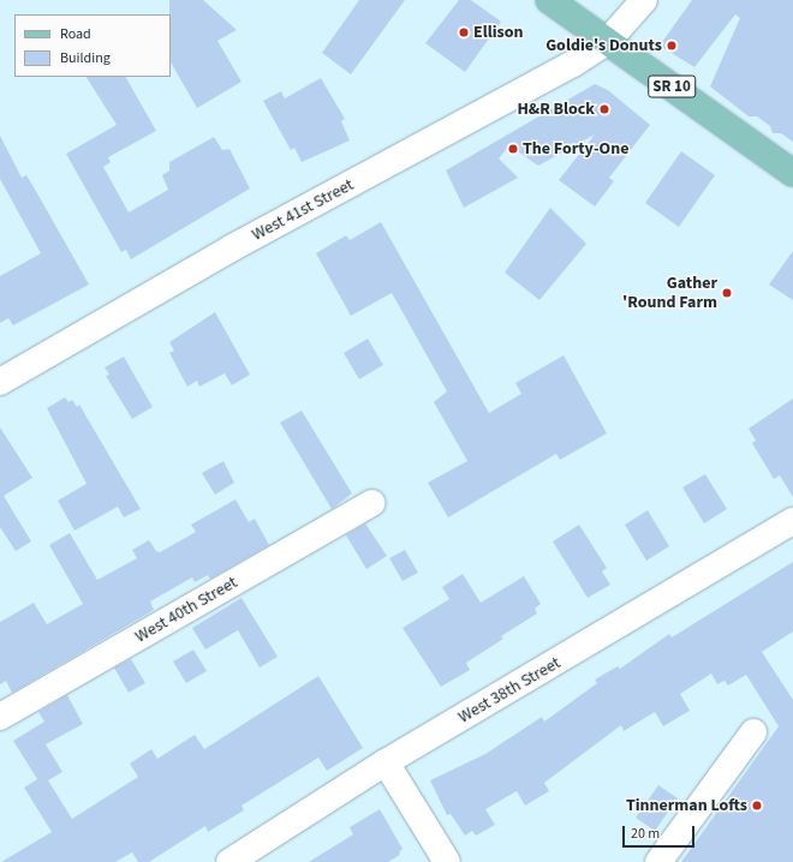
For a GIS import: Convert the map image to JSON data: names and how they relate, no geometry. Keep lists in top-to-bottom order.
{
  "streets": {
    "main road": ["SR 10"],
    "street": ["West 41st Street", "West 40th Street", "West 38th Street"]
  },
  "crossings": [
    ["SR 10", "West 41st Street"]
  ],
  "places": [
    "Ellison",
    "Goldie's Donuts",
    "H&R Block",
    "The Forty-One",
    "Gather 'Round Farm",
    "Tinnerman Lofts"
  ],
  "legend": ["Road", "Building"],
  "scale_bar": "20 m"
}
